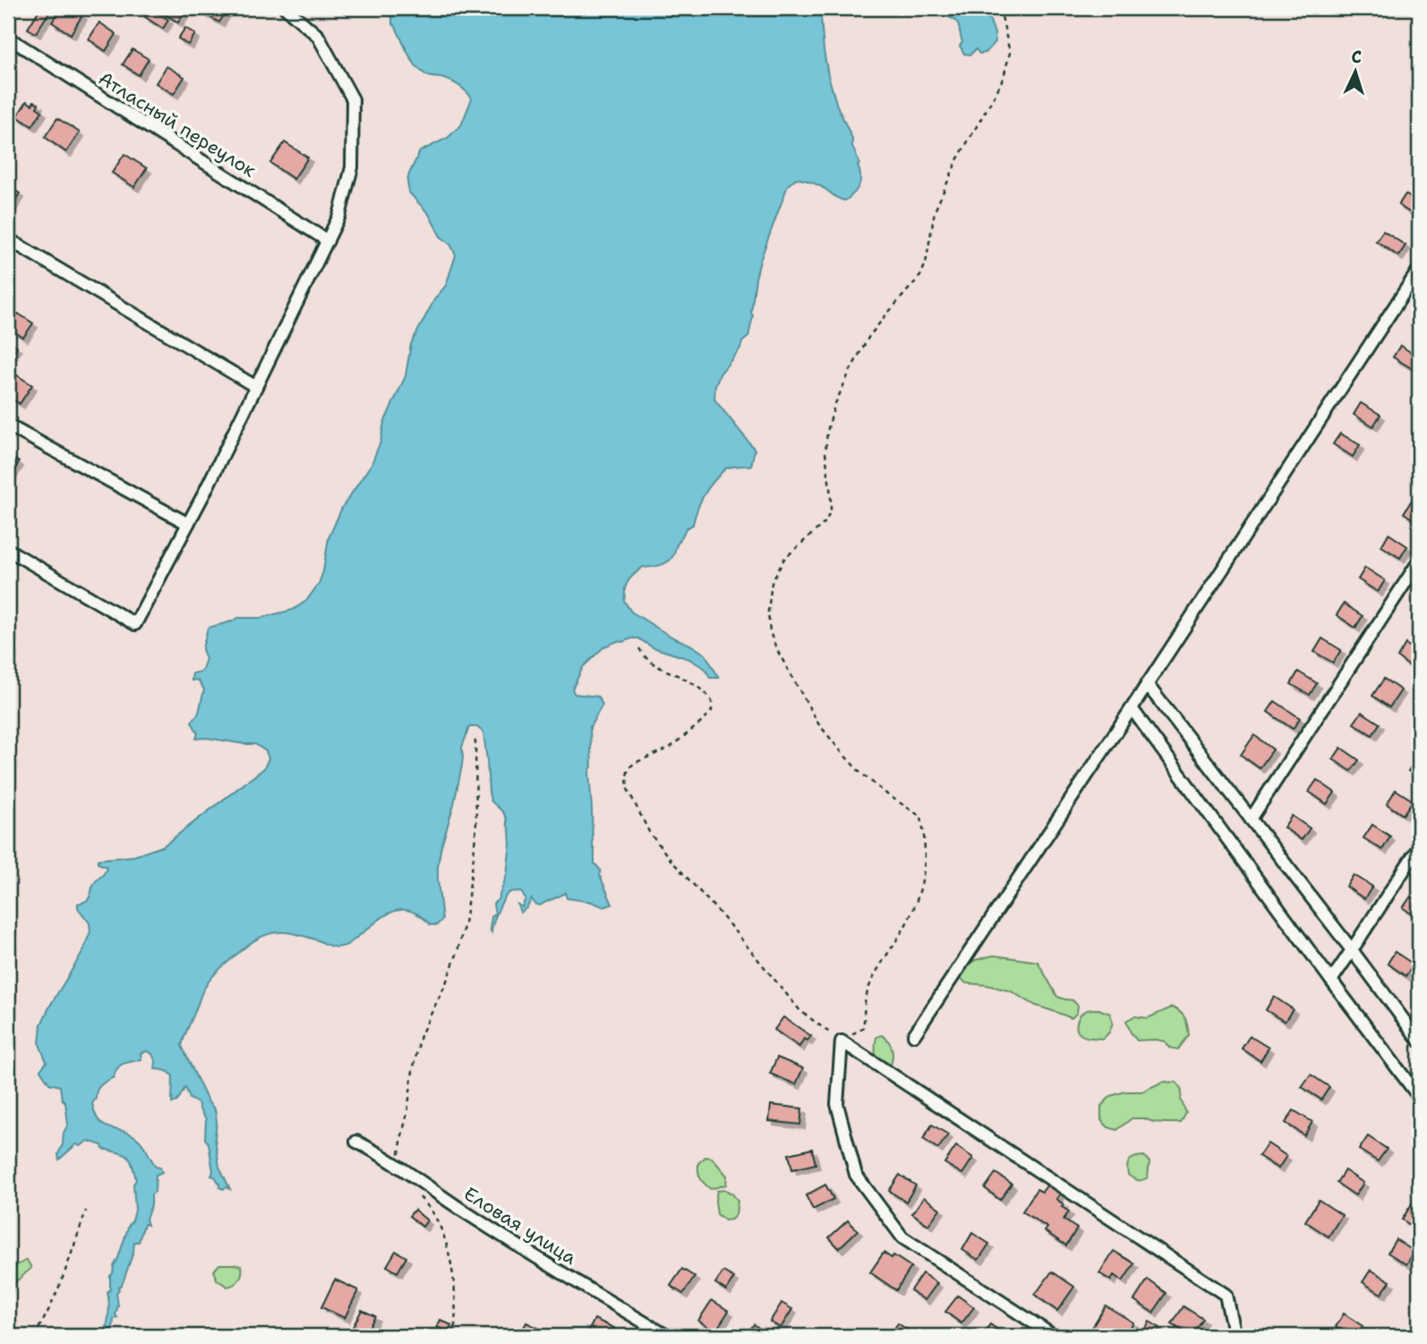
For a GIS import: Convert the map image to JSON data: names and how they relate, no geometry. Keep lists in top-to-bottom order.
{
  "streets": {
    "street": ["Атласный переулок", "Еловая улица"]
  },
  "north": "top"
}
